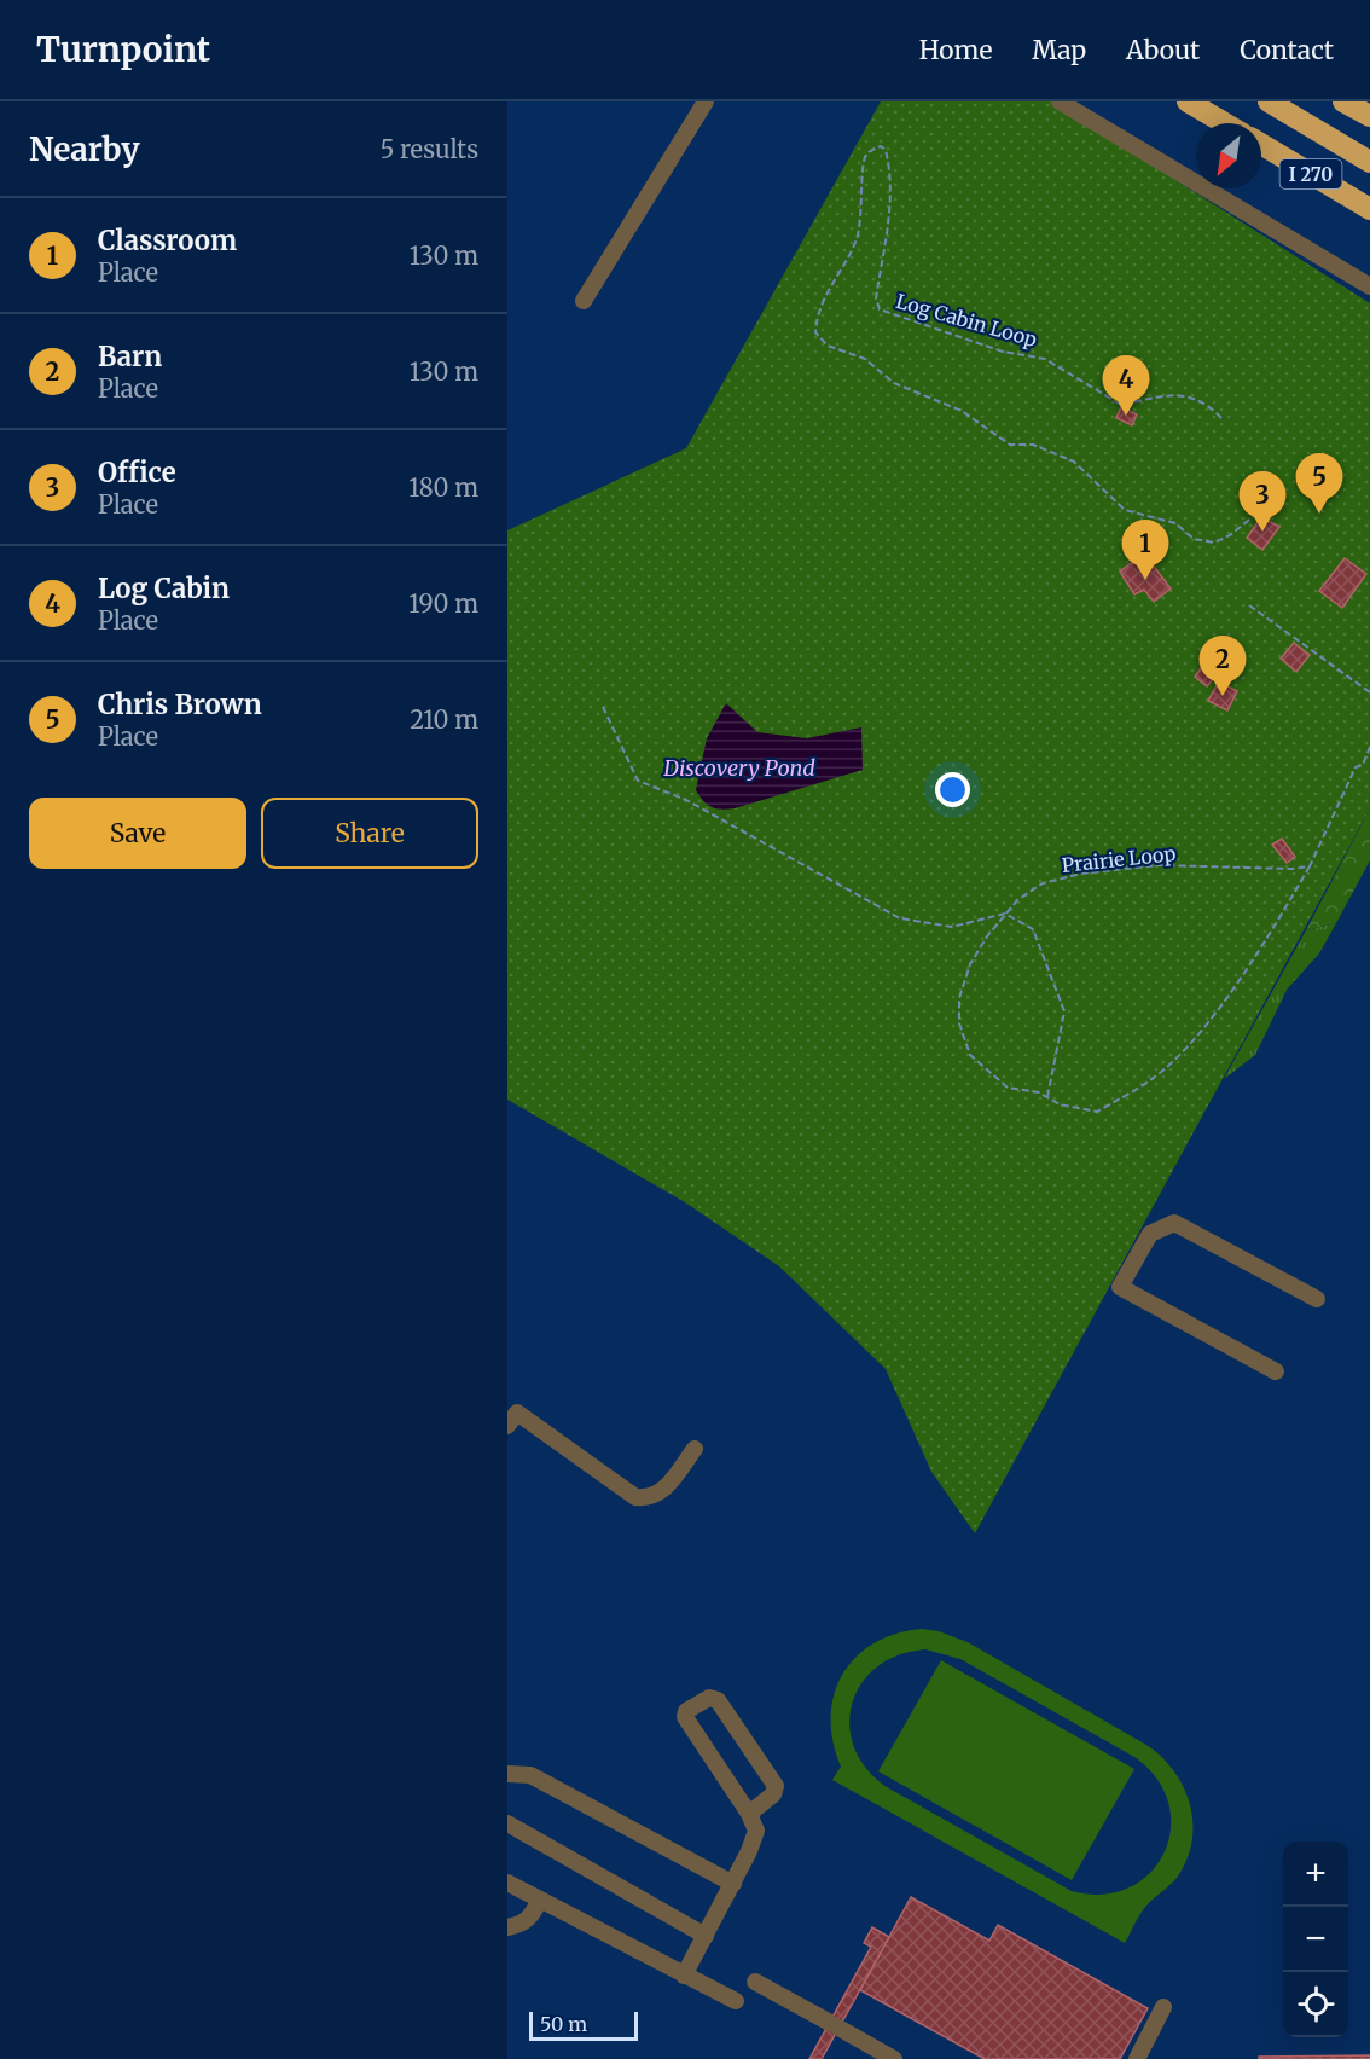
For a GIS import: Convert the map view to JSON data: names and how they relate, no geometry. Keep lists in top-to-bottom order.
{
  "streets": {
    "highway": ["I 270"],
    "path": ["Log Cabin Loop", "Prairie Loop"]
  },
  "water": ["Discovery Pond"],
  "scale_bar": "50 m",
  "north": "bottom left",
  "page": {
    "header": "Turnpoint",
    "nav": [
      "Home",
      "Map",
      "About",
      "Contact"
    ],
    "heading": ["Nearby", "5 results"],
    "list": [
      {
        "mark": "1",
        "name": "Classroom",
        "note": "Place",
        "value": "130 m"
      },
      {
        "mark": "2",
        "name": "Barn",
        "note": "Place",
        "value": "130 m"
      },
      {
        "mark": "3",
        "name": "Office",
        "note": "Place",
        "value": "180 m"
      },
      {
        "mark": "4",
        "name": "Log Cabin",
        "note": "Place",
        "value": "190 m"
      },
      {
        "mark": "5",
        "name": "Chris Brown",
        "note": "Place",
        "value": "210 m"
      }
    ],
    "pins": [
      "4",
      "5",
      "3",
      "1",
      "2"
    ],
    "buttons": ["Save", "Share"],
    "map_buttons": ["+", "−"],
    "scale": "50 m"
  }
}
